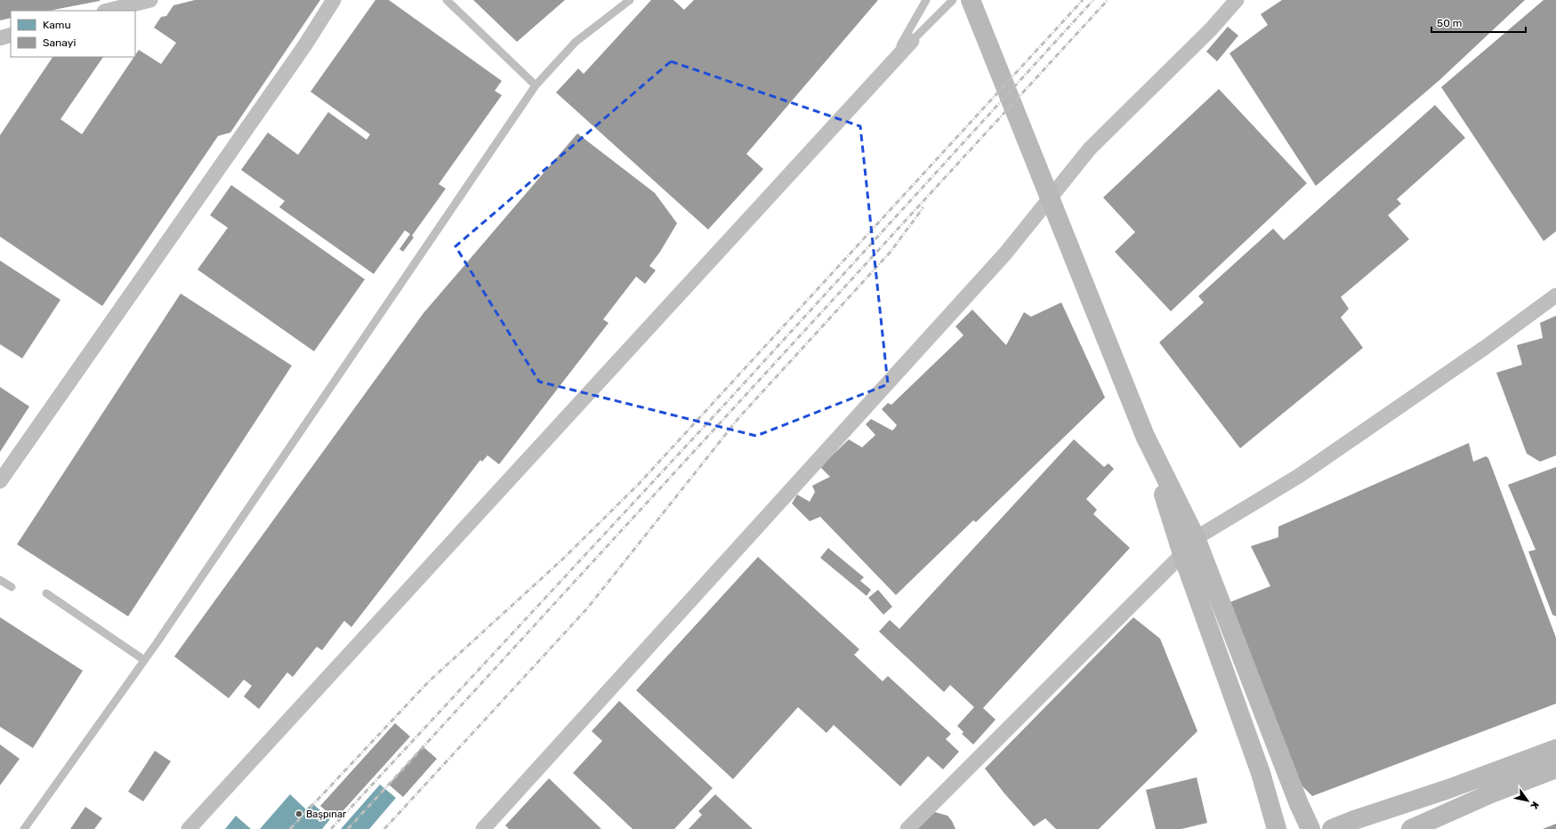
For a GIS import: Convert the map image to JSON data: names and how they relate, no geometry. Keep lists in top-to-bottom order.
{
  "places": ["Başpınar"],
  "legend": ["Kamu", "Sanayi"],
  "scale_bar": "50 m",
  "north": "bottom right"
}
